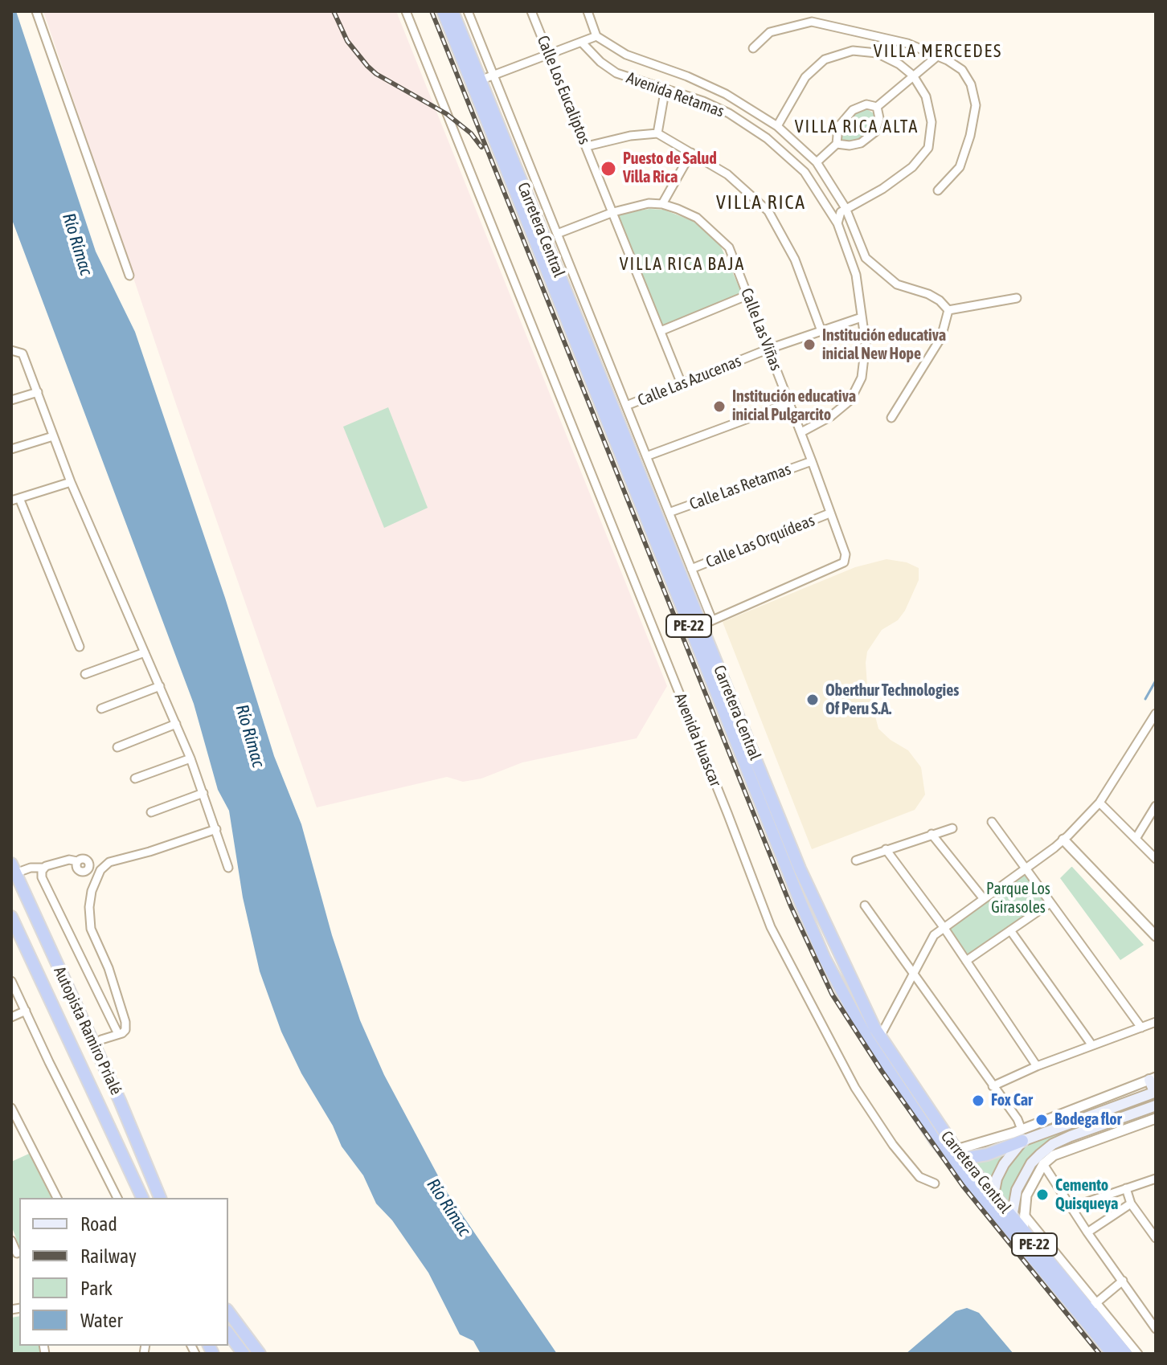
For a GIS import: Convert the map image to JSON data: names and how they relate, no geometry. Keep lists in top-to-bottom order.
{
  "streets": {
    "highway": ["Carretera Central", "PE-22", "Autopista Ramiro Prialé"],
    "street": [
      "Calle Los Eucaliptos",
      "Avenida Retamas",
      "Calle Las Viñas",
      "Calle Las Azucenas",
      "Calle Las Retamas",
      "Calle Las Orquídeas",
      "Avenida Huascar"
    ]
  },
  "crossings": [
    ["Calle Los Eucaliptos", "Calle Las Viñas"],
    ["Calle Los Eucaliptos", "Calle Las Azucenas"],
    ["Avenida Retamas", "Calle Las Viñas"],
    ["Avenida Retamas", "Calle Las Azucenas"],
    ["Carretera Central", "Calle Las Viñas"],
    ["Carretera Central", "Calle Las Orquídeas"],
    ["Calle Las Viñas", "Calle Las Azucenas"],
    ["Calle Las Viñas", "Calle Las Retamas"],
    ["Calle Las Viñas", "Calle Las Orquídeas"]
  ],
  "districts": [
    "VILLA MERCEDES",
    "VILLA RICA ALTA",
    "VILLA RICA",
    "VILLA RICA BAJA"
  ],
  "water": ["Río Rímac"],
  "parks": ["Parque Los Girasoles"],
  "places": [
    "Puesto de Salud Villa Rica",
    "Institución educativa inicial New Hope",
    "Institución educativa inicial Pulgarcito",
    "Oberthur Technologies Of Peru S.A.",
    "Fox Car",
    "Bodega flor",
    "Cemento Quisqueya"
  ],
  "legend": [
    "Road",
    "Railway",
    "Park",
    "Water"
  ]
}
